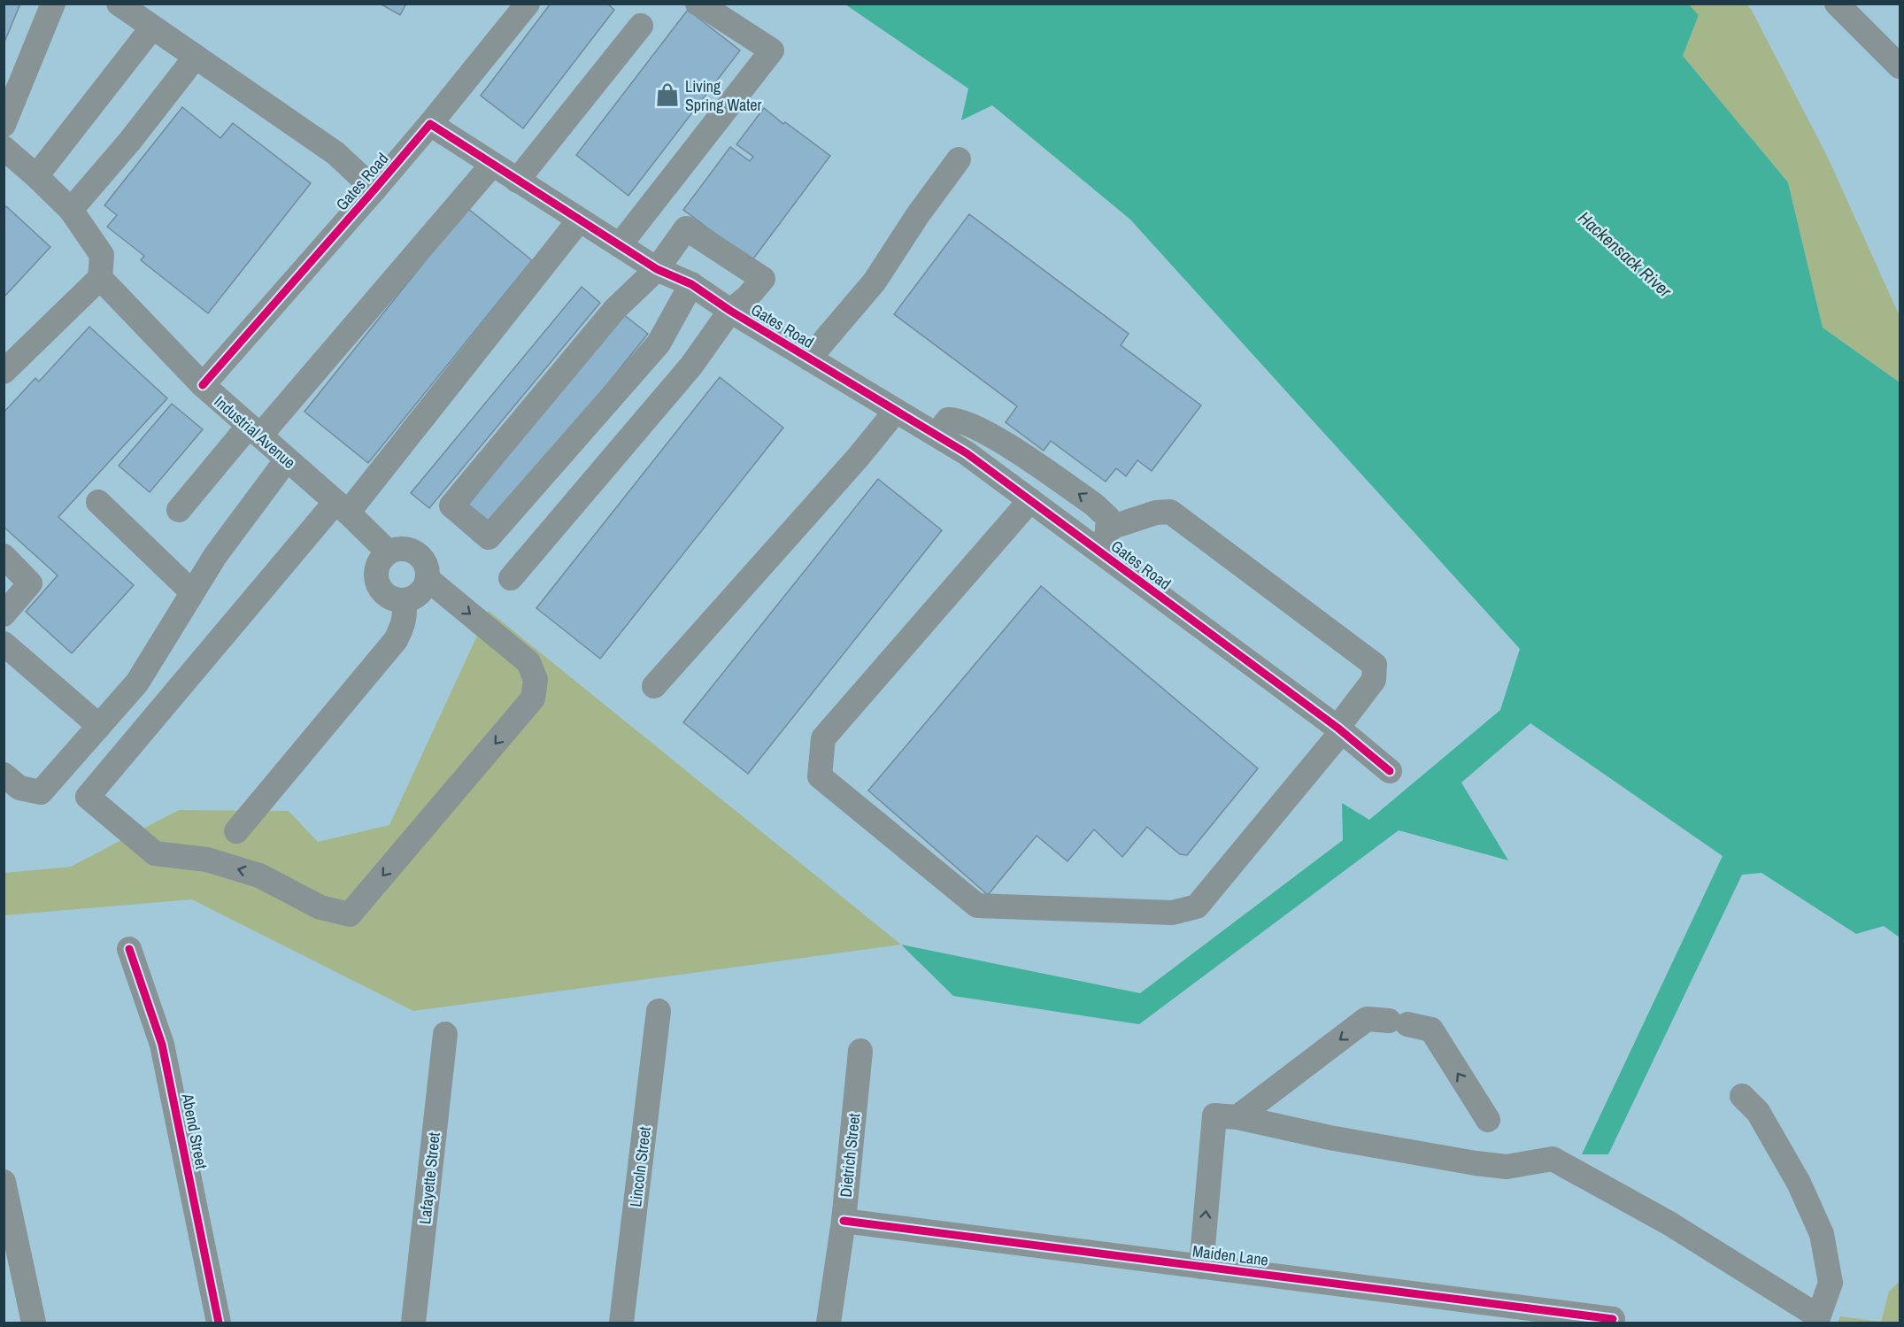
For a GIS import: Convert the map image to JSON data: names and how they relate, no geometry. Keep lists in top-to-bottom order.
{
  "streets": {
    "street": [
      "Gates Road",
      "Industrial Avenue",
      "Abend Street",
      "Dietrich Street",
      "Lincoln Street",
      "Lafayette Street",
      "Maiden Lane"
    ]
  },
  "crossings": [
    ["Gates Road", "Industrial Avenue"],
    ["Dietrich Street", "Maiden Lane"]
  ],
  "water": ["Hackensack River"],
  "places": {
    "shop": ["Living Spring Water"]
  }
}
